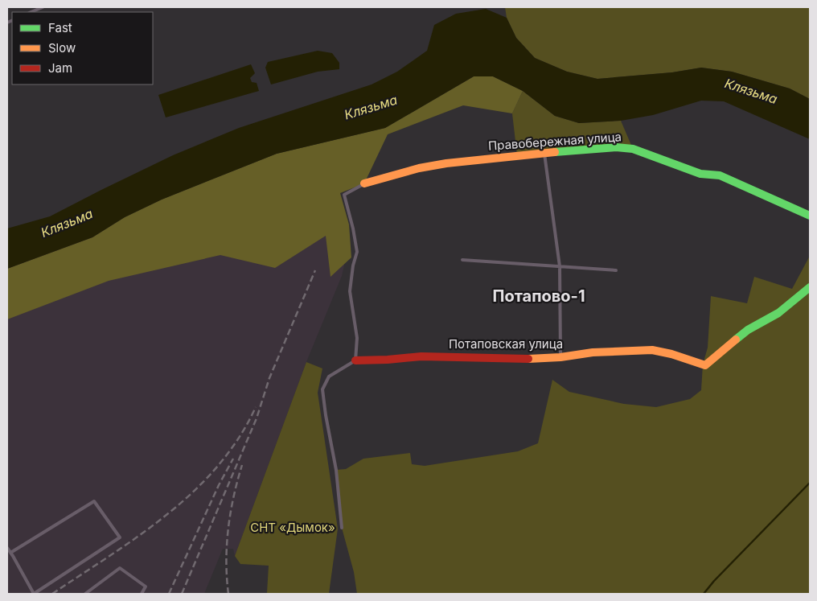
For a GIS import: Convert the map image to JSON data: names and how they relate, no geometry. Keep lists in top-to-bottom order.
{
  "streets": {
    "street": ["Правобережная улица", "Потаповская улица"]
  },
  "districts": ["Потапово-1"],
  "water": ["Клязьма"],
  "parks": ["СНТ «Дымок»"],
  "legend": ["Fast", "Slow", "Jam"]
}
